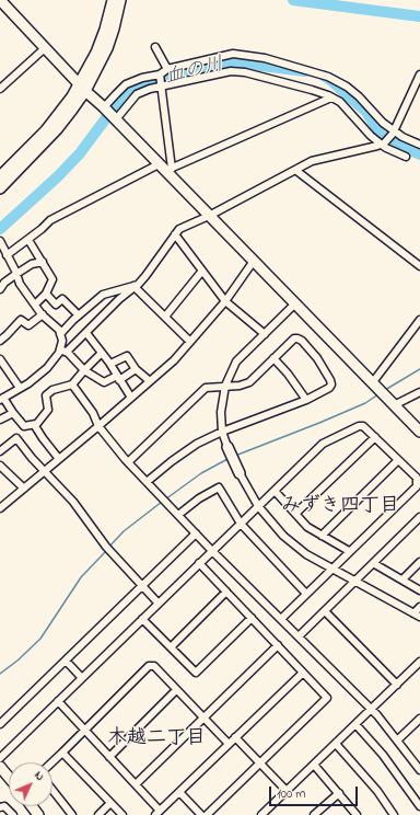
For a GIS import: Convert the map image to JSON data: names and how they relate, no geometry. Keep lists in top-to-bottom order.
{
  "districts": ["みずき四丁目", "木越二丁目"],
  "water": ["血の川"],
  "scale_bar": "100 m",
  "north": "top right"
}
